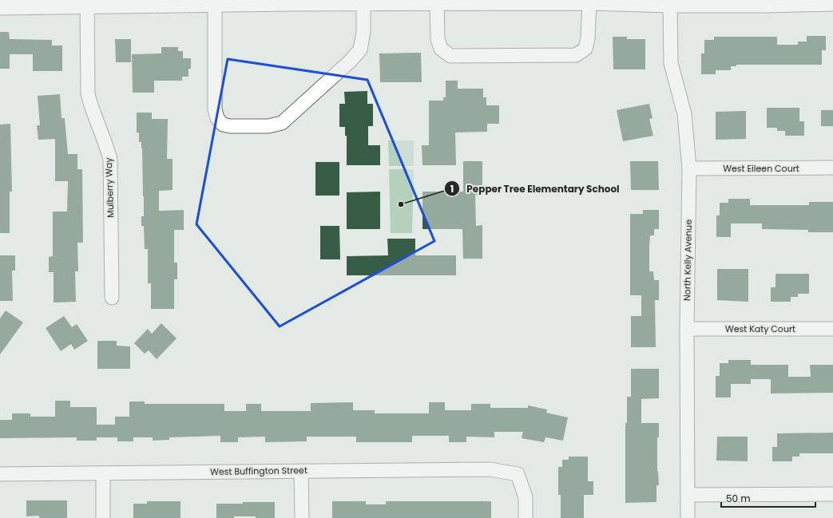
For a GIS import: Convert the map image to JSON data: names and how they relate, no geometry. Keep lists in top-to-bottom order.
{
  "streets": {
    "street": [
      "West Eileen Court",
      "Mulberry Way",
      "North Kelly Avenue",
      "West Katy Court",
      "West Buffington Street"
    ]
  },
  "crossings": [
    ["West Eileen Court", "North Kelly Avenue"],
    ["North Kelly Avenue", "West Katy Court"]
  ],
  "places": ["Pepper Tree Elementary School"],
  "scale_bar": "50 m"
}
